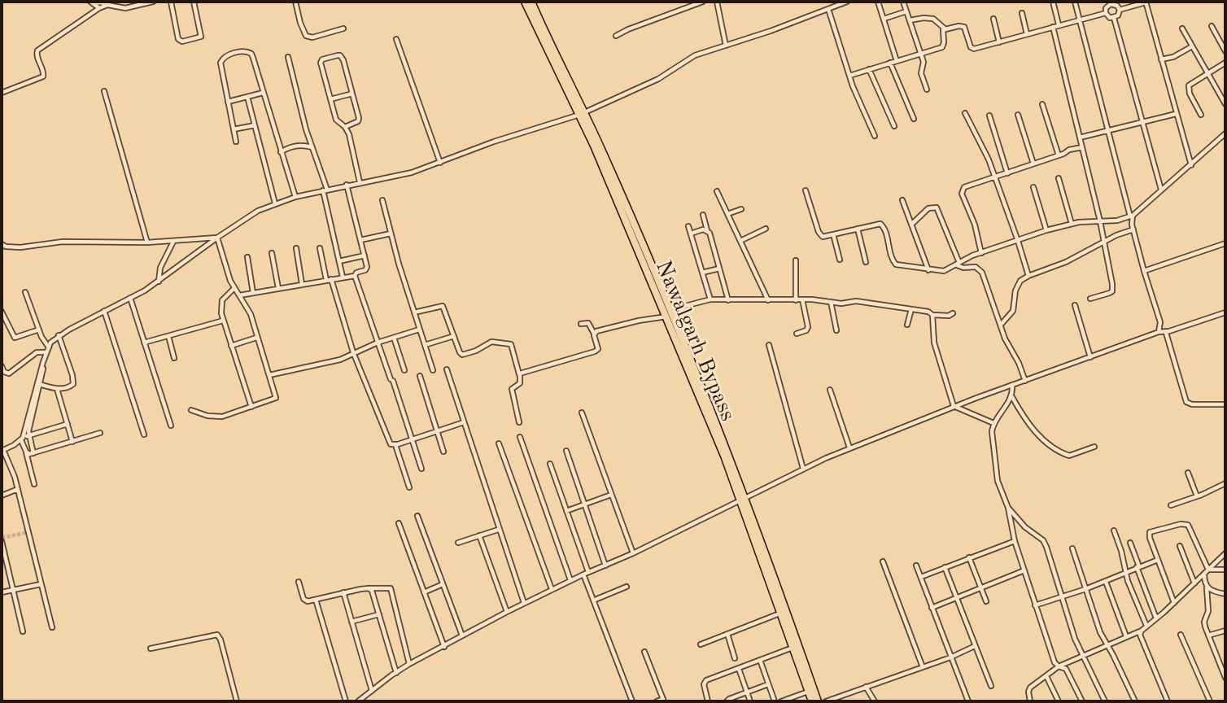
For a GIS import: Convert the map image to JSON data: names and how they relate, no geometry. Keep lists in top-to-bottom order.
{
  "streets": {
    "main road": ["Nawalgarh Bypass"]
  }
}
